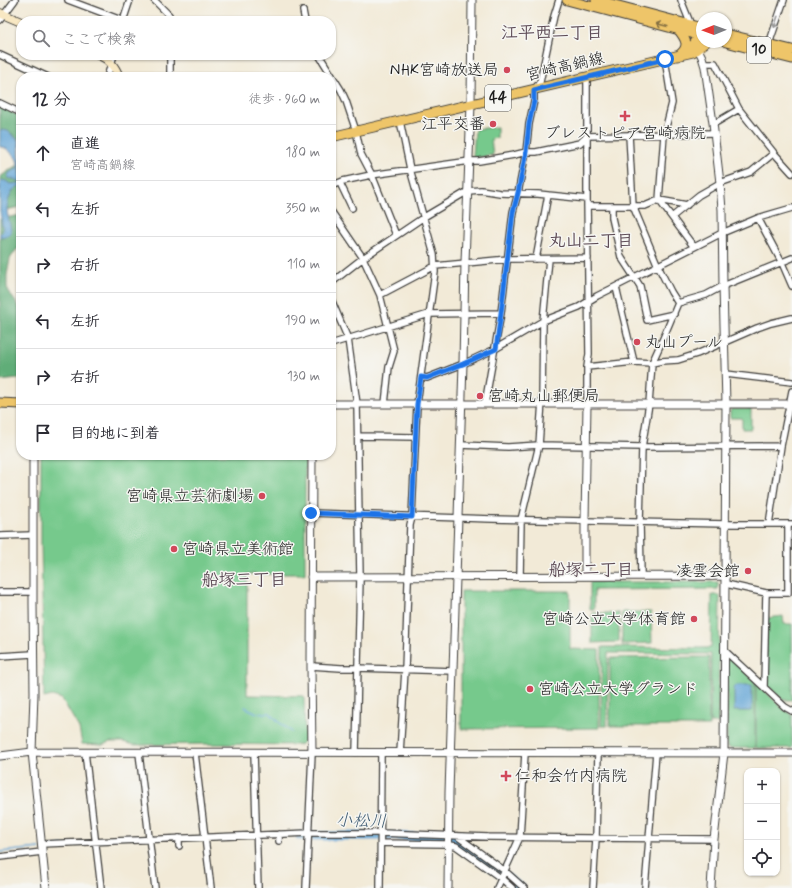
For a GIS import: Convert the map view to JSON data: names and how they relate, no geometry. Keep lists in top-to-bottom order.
{
  "streets": {
    "main road": ["10", "宮崎高鍋線", "44"]
  },
  "districts": [
    "江平西二丁目",
    "丸山二丁目",
    "船塚二丁目",
    "船塚三丁目"
  ],
  "water": ["小松川"],
  "places": {
    "other": [
      "NHK宮崎放送局",
      "江平交番",
      "丸山プール",
      "宮崎丸山郵便局",
      "宮崎県立芸術劇場",
      "宮崎県立美術館",
      "凌雲会館",
      "宮崎公立大学体育館",
      "宮崎公立大学グランド"
    ],
    "health": ["ブレストピア宮崎病院", "仁和会竹内病院"]
  },
  "north": "left",
  "page": {
    "search": "ここで検索",
    "heading": ["12 分", "徒歩 · 960 m"],
    "list": [
      ["直進", "宮崎高鍋線", "180 m"],
      ["左折", "350 m"],
      ["右折", "110 m"],
      ["左折", "190 m"],
      ["右折", "130 m"],
      "目的地に到着"
    ],
    "map_buttons": ["+", "−"]
  }
}
